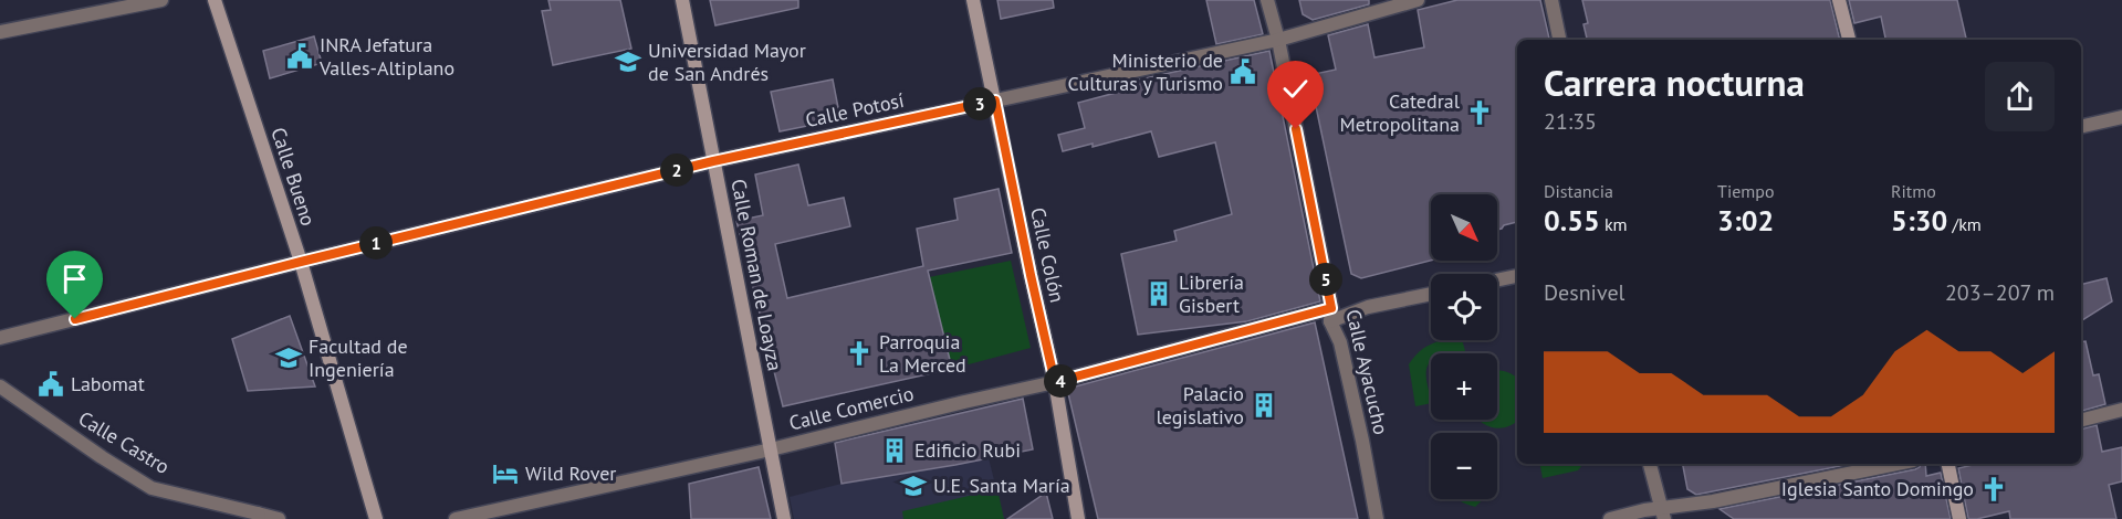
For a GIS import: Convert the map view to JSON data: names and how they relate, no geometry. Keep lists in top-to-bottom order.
{
  "streets": {
    "main road": ["Calle Bueno", "Calle Colón", "Calle Roman de Loayza"],
    "street": [
      "Calle Potosí",
      "Calle Ayacucho",
      "Calle Comercio",
      "Calle Castro"
    ]
  },
  "crossings": [
    ["Calle Potosí", "Calle Bueno"],
    ["Calle Potosí", "Calle Colón"],
    ["Calle Potosí", "Calle Roman de Loayza"],
    ["Calle Potosí", "Calle Ayacucho"],
    ["Calle Colón", "Calle Comercio"],
    ["Calle Roman de Loayza", "Calle Comercio"],
    ["Calle Ayacucho", "Calle Comercio"]
  ],
  "places": {
    "public building": ["INRA Jefatura Valles-Altiplano", "Ministerio de Culturas y Turismo", "Labomat"],
    "school or university": ["Universidad Mayor de San Andrés", "Facultad de Ingeniería", "U.E. Santa María"],
    "church": ["Catedral Metropolitana", "Parroquia La Merced", "Iglesia Santo Domingo"],
    "building": ["Librería Gisbert", "Palacio legislativo", "Edificio Rubi"],
    "hotel": ["Wild Rover"]
  },
  "north": "bottom right",
  "page": {
    "heading": ["Carrera nocturna", "21:35"],
    "pins": [
      "3",
      "2",
      "1",
      "5",
      "4"
    ],
    "stats": [
      ["Distancia", "0.55 km"],
      ["Tiempo", "3:02"],
      ["Ritmo", "5:30 /km"]
    ],
    "map_buttons": ["+", "−"],
    "chart": ["Desnivel", "203–207 m"]
  }
}
